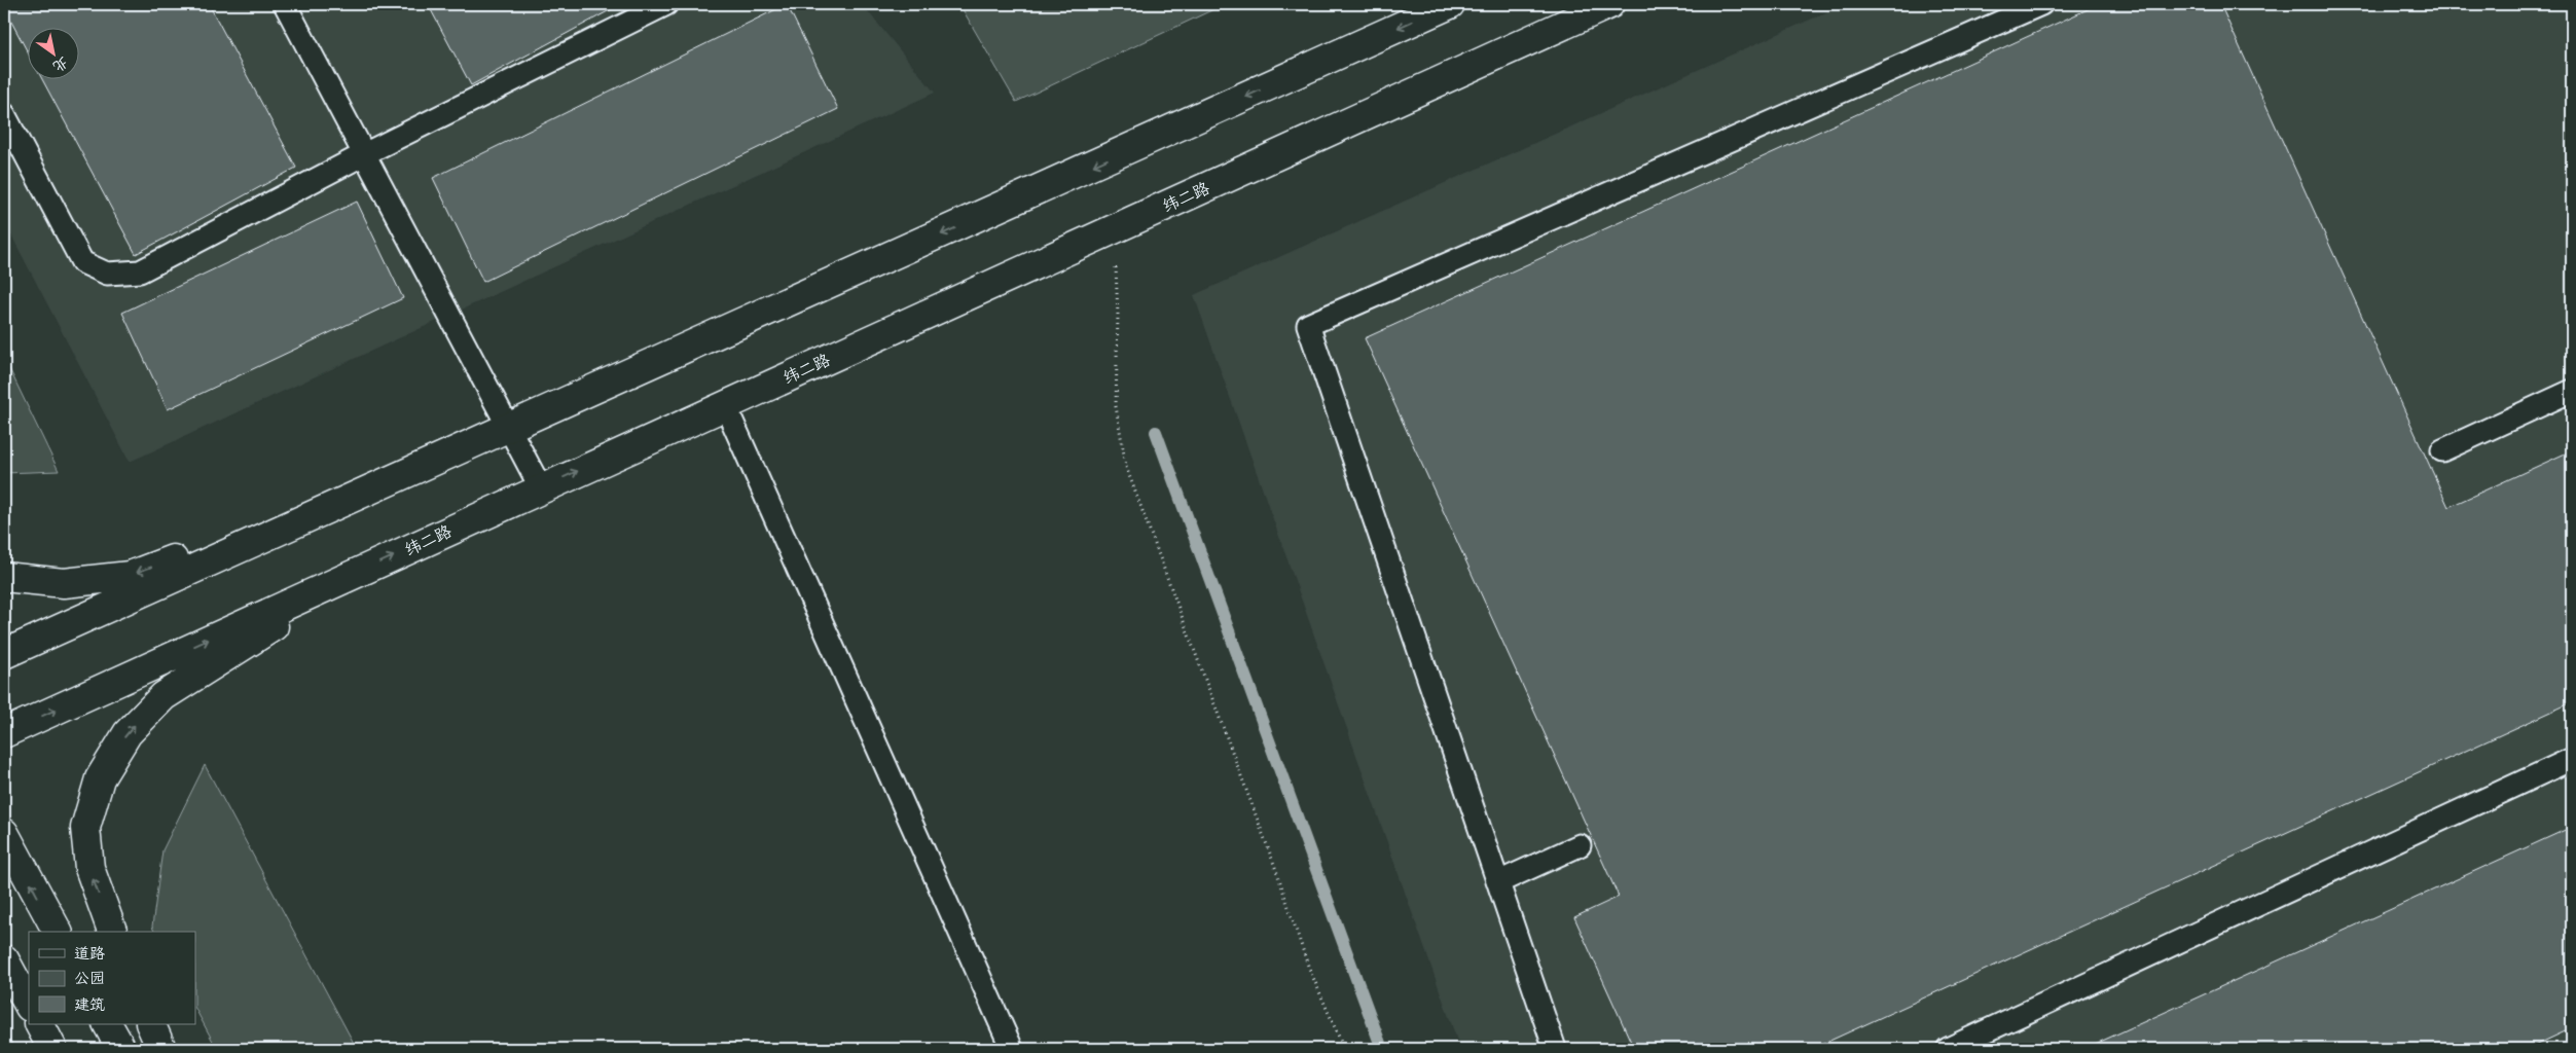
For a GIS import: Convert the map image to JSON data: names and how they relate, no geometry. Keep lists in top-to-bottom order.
{
  "streets": {
    "main road": ["纬二路"]
  },
  "legend": ["道路", "公园", "建筑"],
  "north": "bottom right"
}
